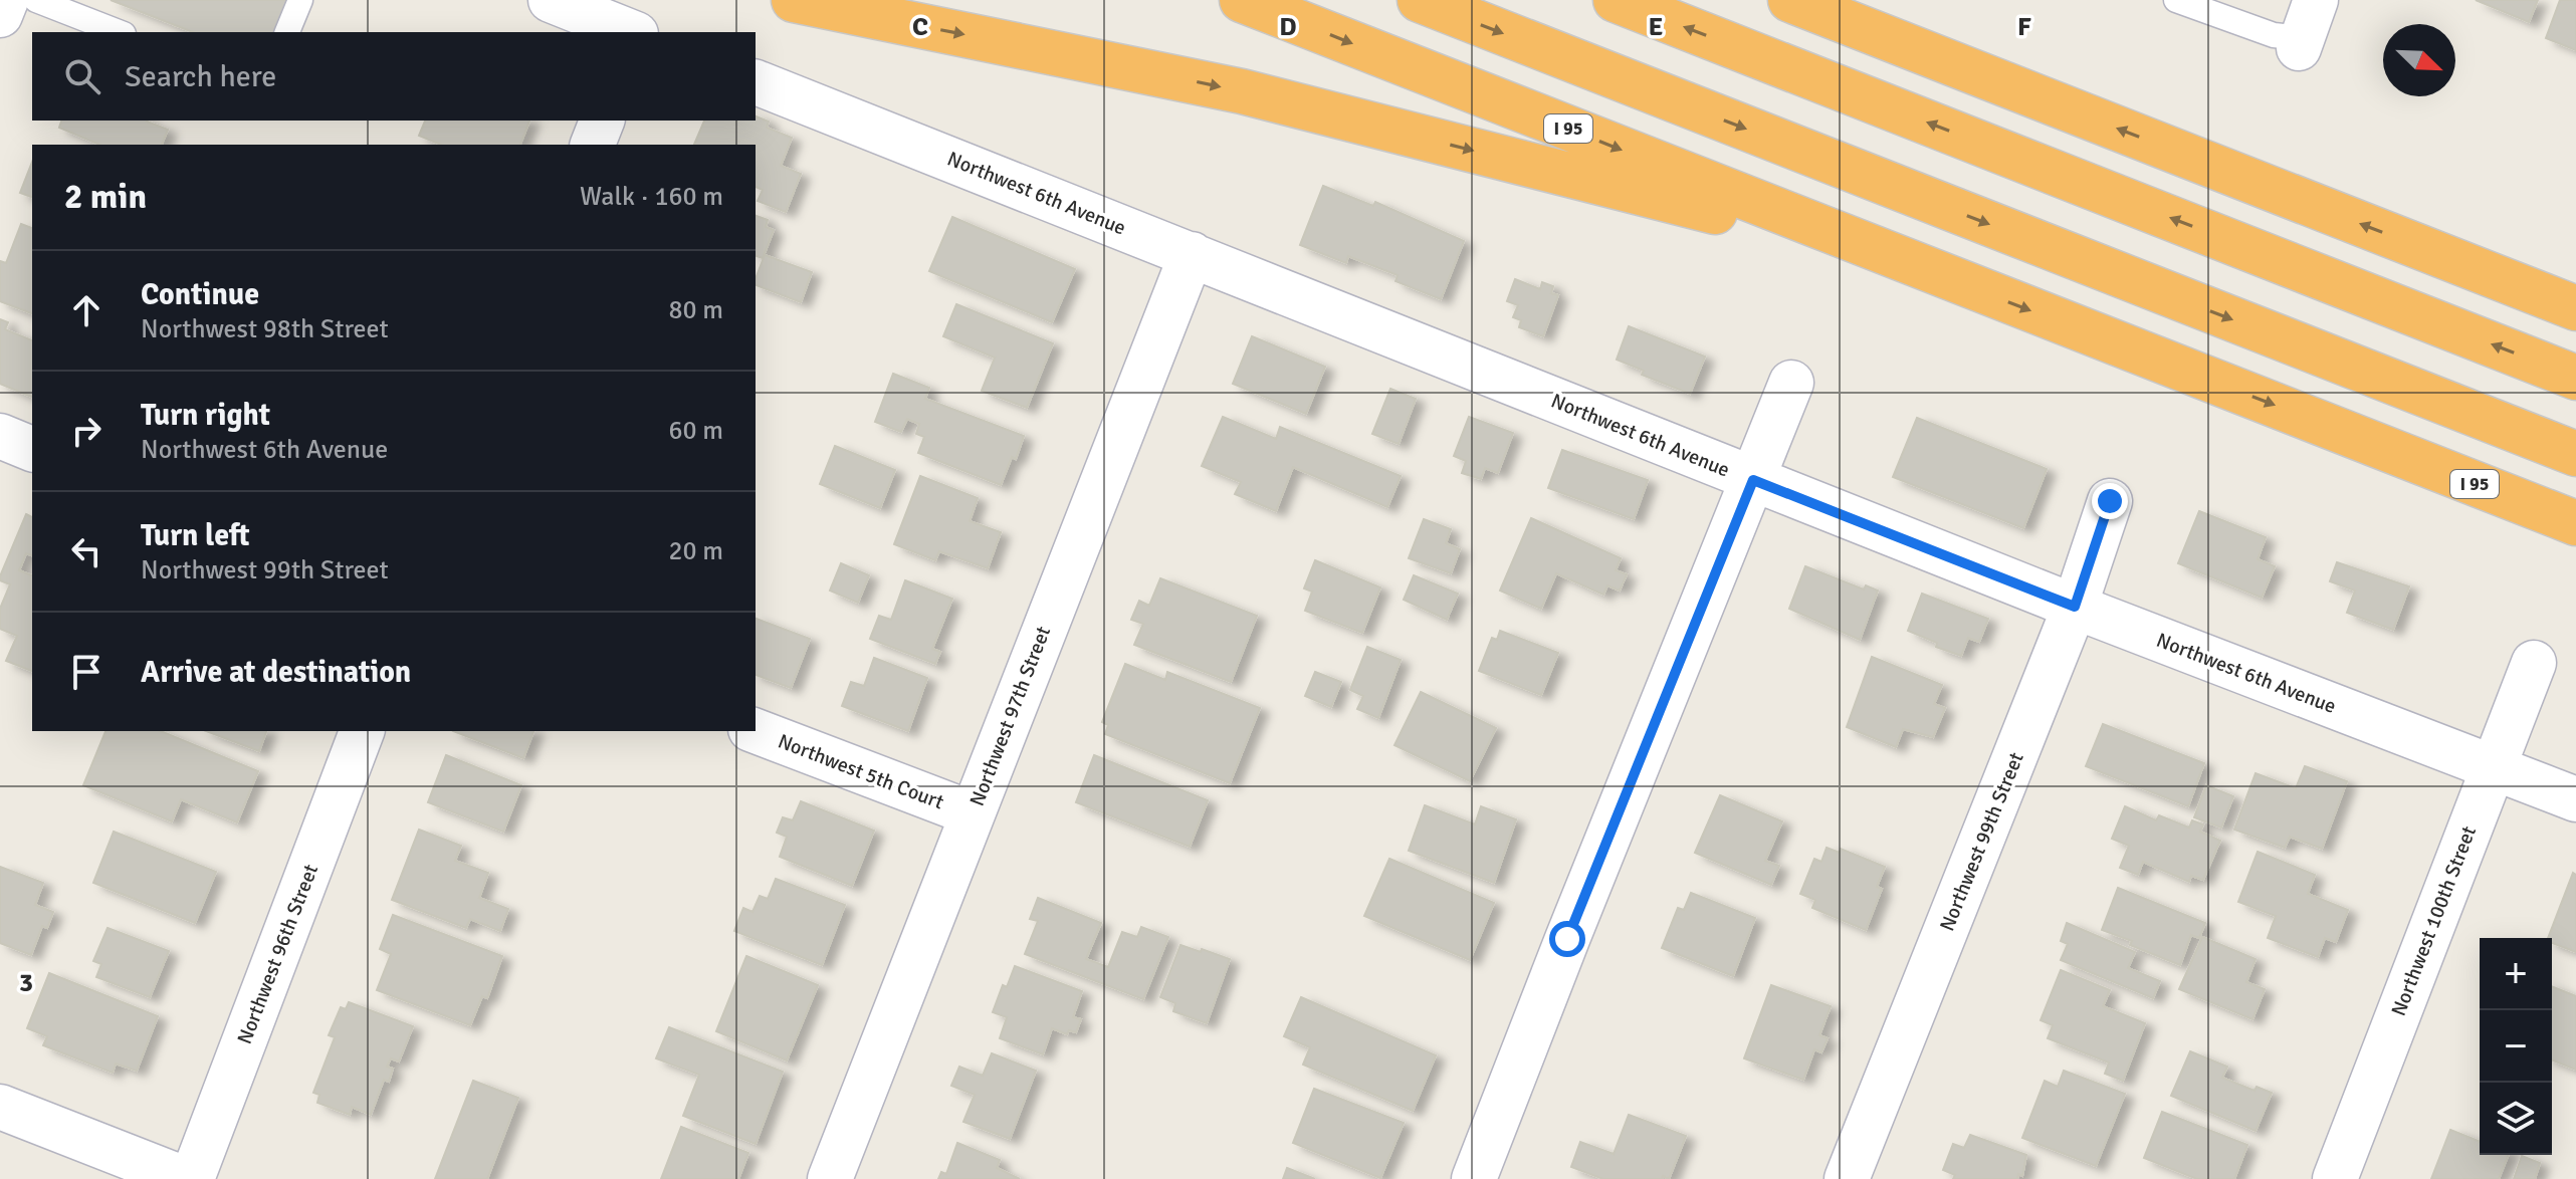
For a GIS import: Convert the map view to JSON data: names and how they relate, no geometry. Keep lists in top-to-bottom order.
{
  "streets": {
    "highway": ["I 95"],
    "street": [
      "Northwest 6th Avenue",
      "Northwest 97th Street",
      "Northwest 5th Court",
      "Northwest 99th Street",
      "Northwest 100th Street",
      "Northwest 96th Street"
    ]
  },
  "crossings": [
    ["Northwest 6th Avenue", "Northwest 97th Street"],
    ["Northwest 6th Avenue", "Northwest 99th Street"],
    ["Northwest 6th Avenue", "Northwest 100th Street"],
    ["Northwest 97th Street", "Northwest 5th Court"]
  ],
  "north": "bottom right",
  "page": {
    "search": "Search here",
    "heading": ["2 min", "Walk · 160 m"],
    "list": [
      ["Continue", "Northwest 98th Street", "80 m"],
      ["Turn right", "Northwest 6th Avenue", "60 m"],
      ["Turn left", "Northwest 99th Street", "20 m"],
      "Arrive at destination"
    ],
    "map_buttons": ["+", "−"]
  },
  "grid": {
    "columns": [
      "C",
      "D",
      "E",
      "F"
    ],
    "rows": ["3"]
  }
}
